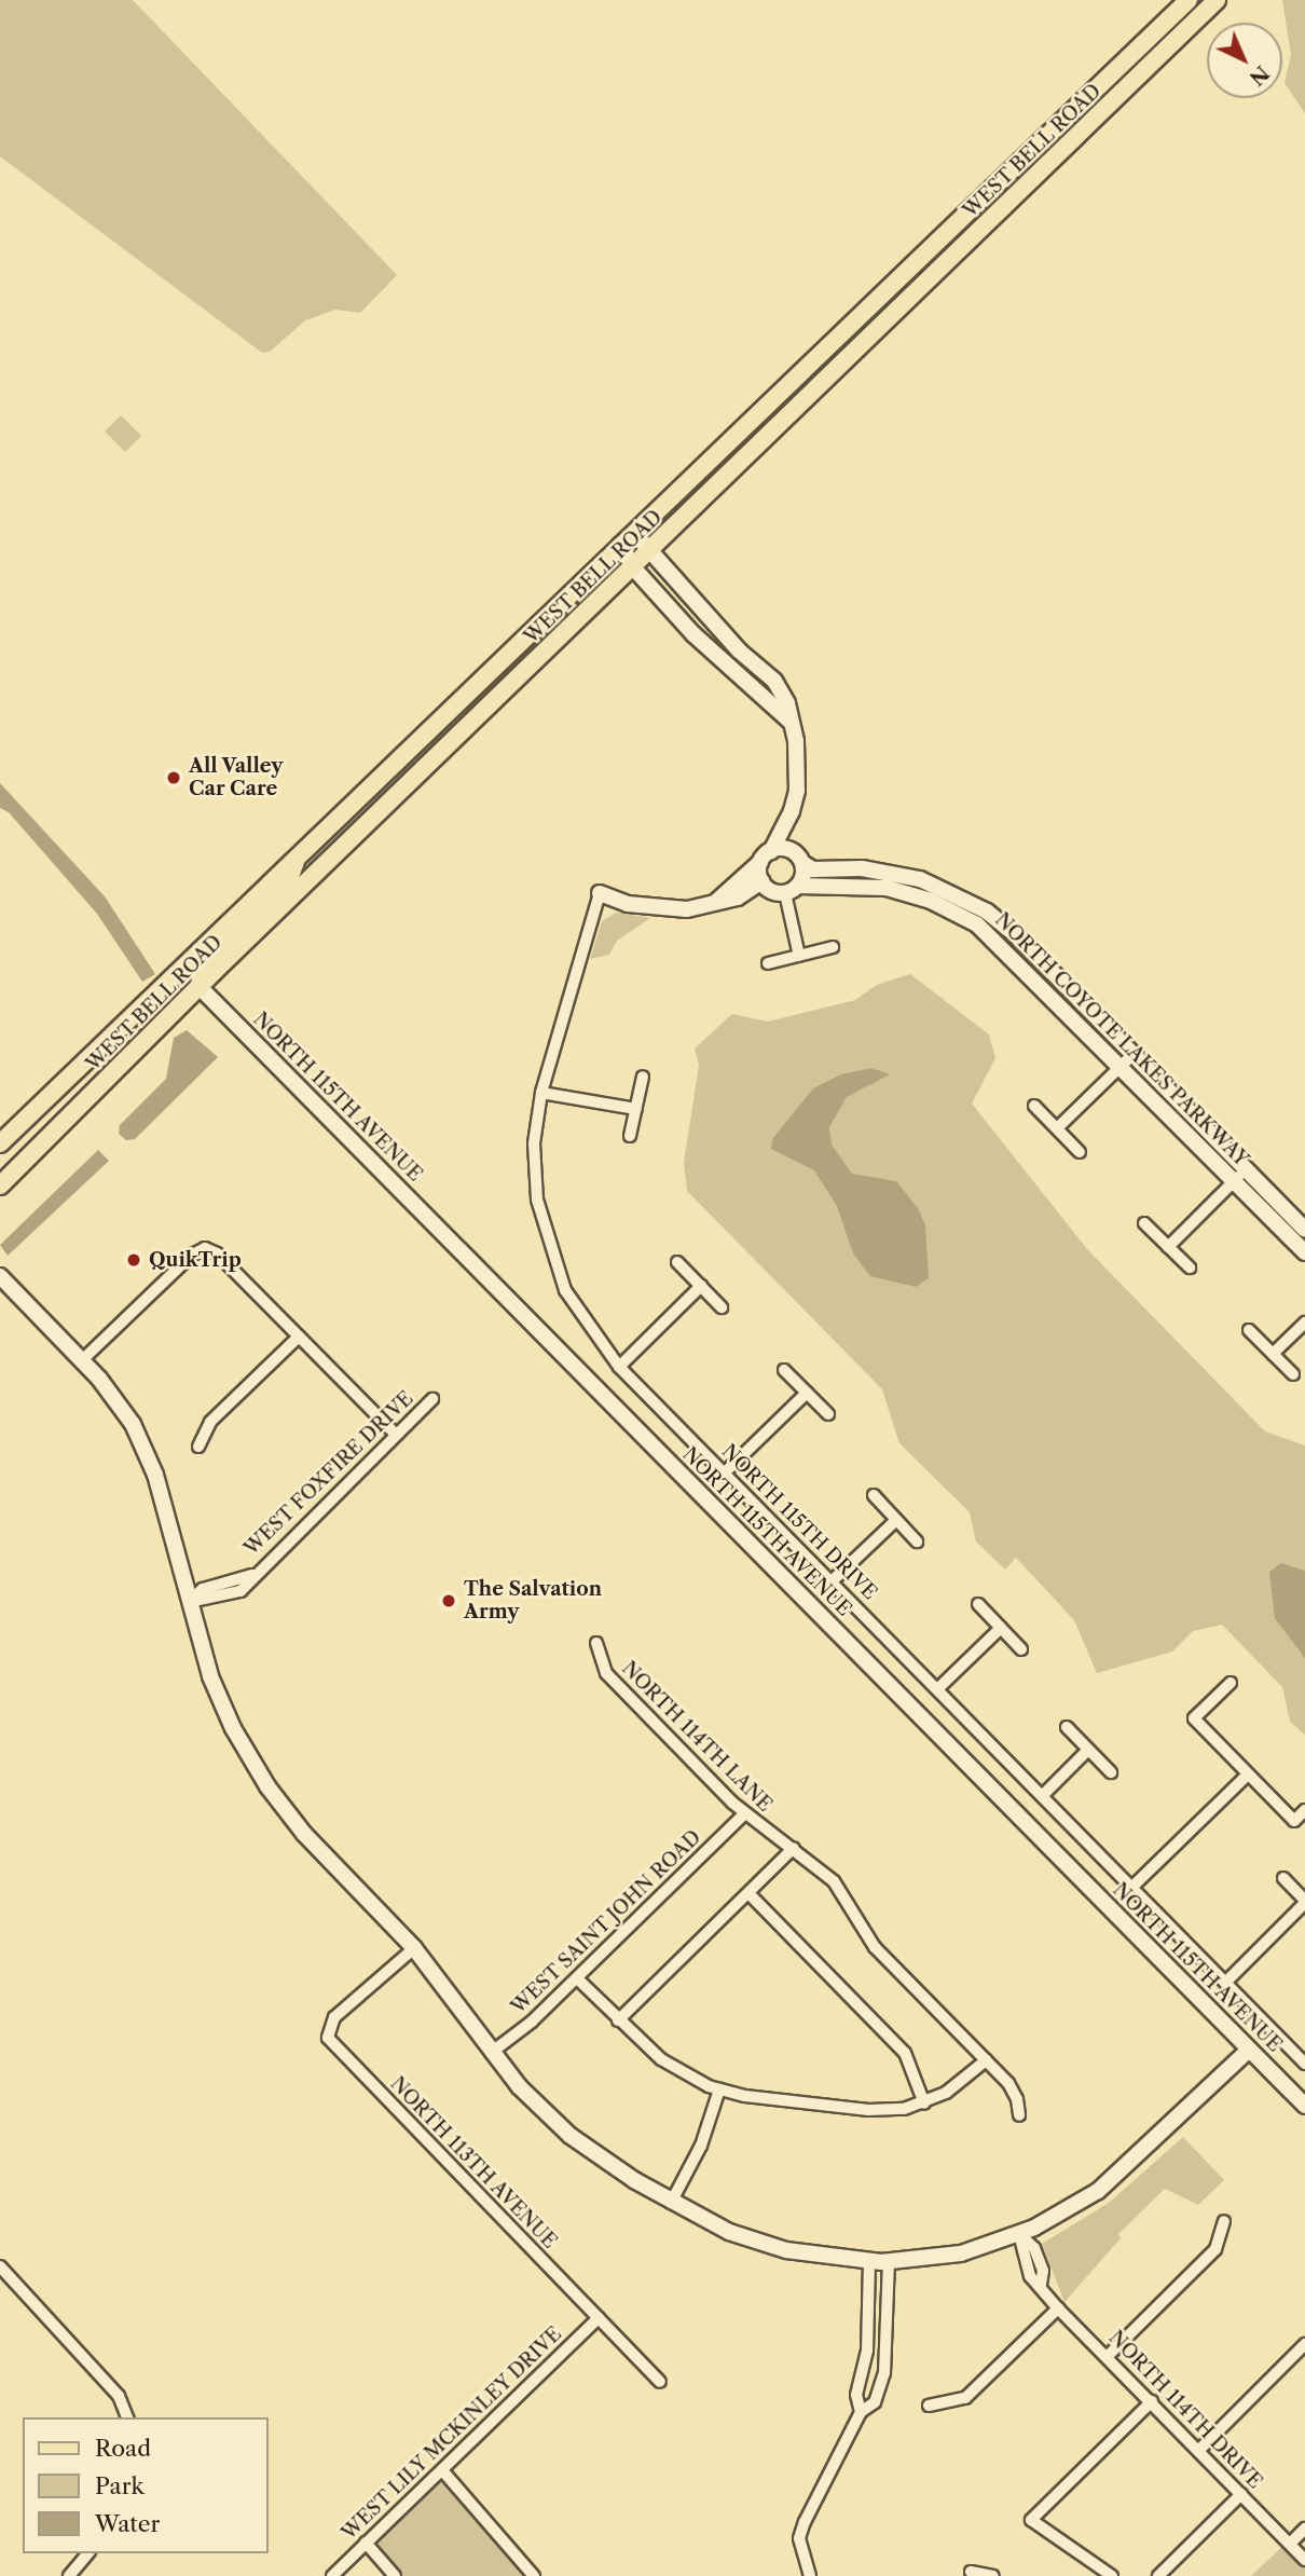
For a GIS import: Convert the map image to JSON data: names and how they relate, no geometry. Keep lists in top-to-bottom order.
{
  "streets": {
    "main road": ["WEST BELL ROAD"],
    "street": [
      "NORTH COYOTE LAKES PARKWAY",
      "NORTH 115TH AVENUE",
      "WEST FOXFIRE DRIVE",
      "NORTH 115TH DRIVE",
      "NORTH 114TH LANE",
      "WEST SAINT JOHN ROAD",
      "NORTH 113TH AVENUE",
      "NORTH 114TH DRIVE",
      "WEST LILY MCKINLEY DRIVE"
    ]
  },
  "crossings": [
    ["WEST BELL ROAD", "NORTH 115TH AVENUE"],
    ["NORTH 114TH LANE", "WEST SAINT JOHN ROAD"],
    ["NORTH 113TH AVENUE", "WEST LILY MCKINLEY DRIVE"]
  ],
  "places": ["All Valley Car Care", "QuikTrip", "The Salvation Army"],
  "legend": ["Road", "Park", "Water"],
  "north": "bottom right"
}
